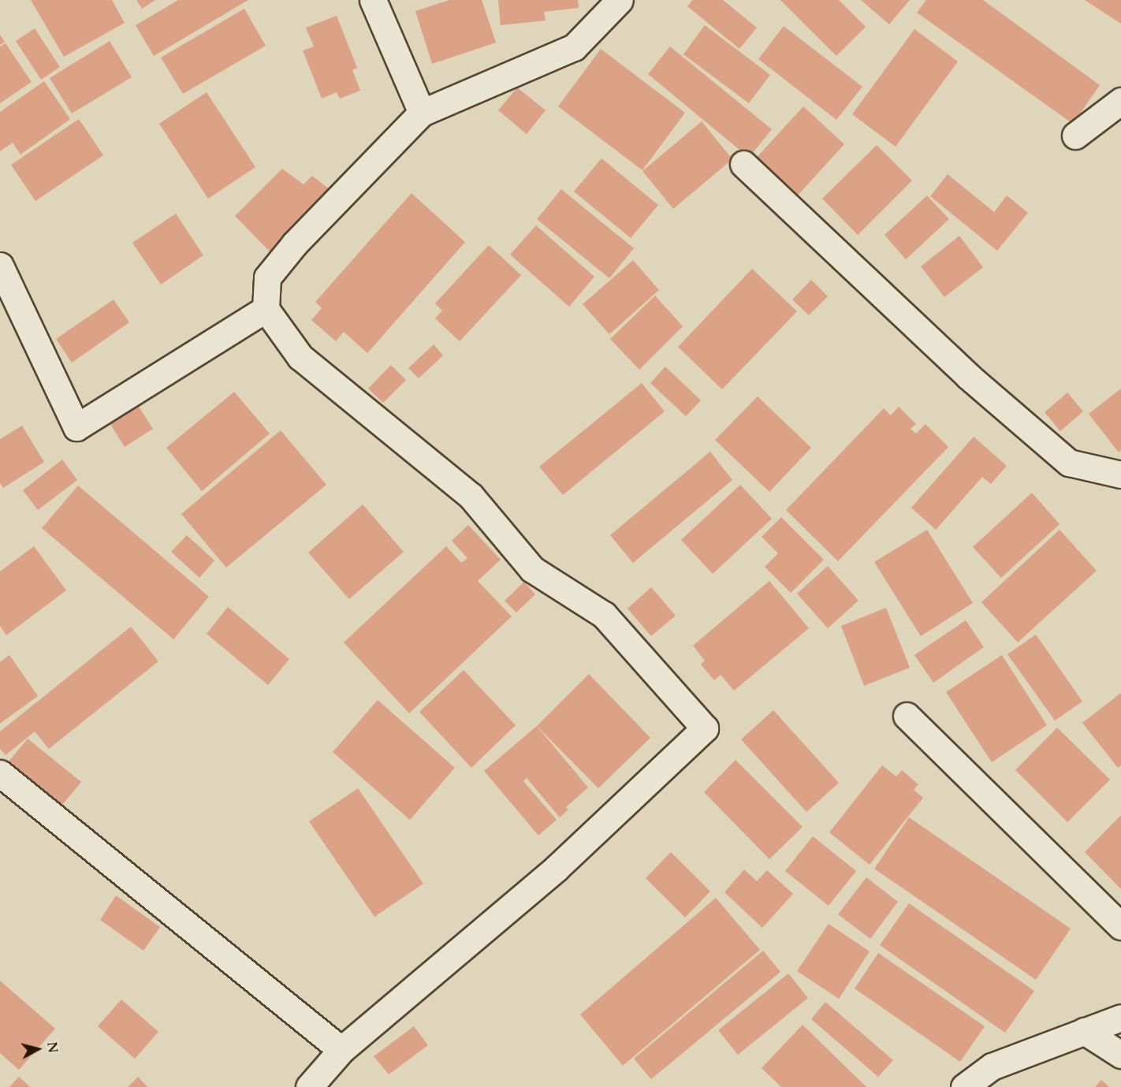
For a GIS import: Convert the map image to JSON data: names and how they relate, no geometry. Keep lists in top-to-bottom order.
{
  "north": "right"
}
